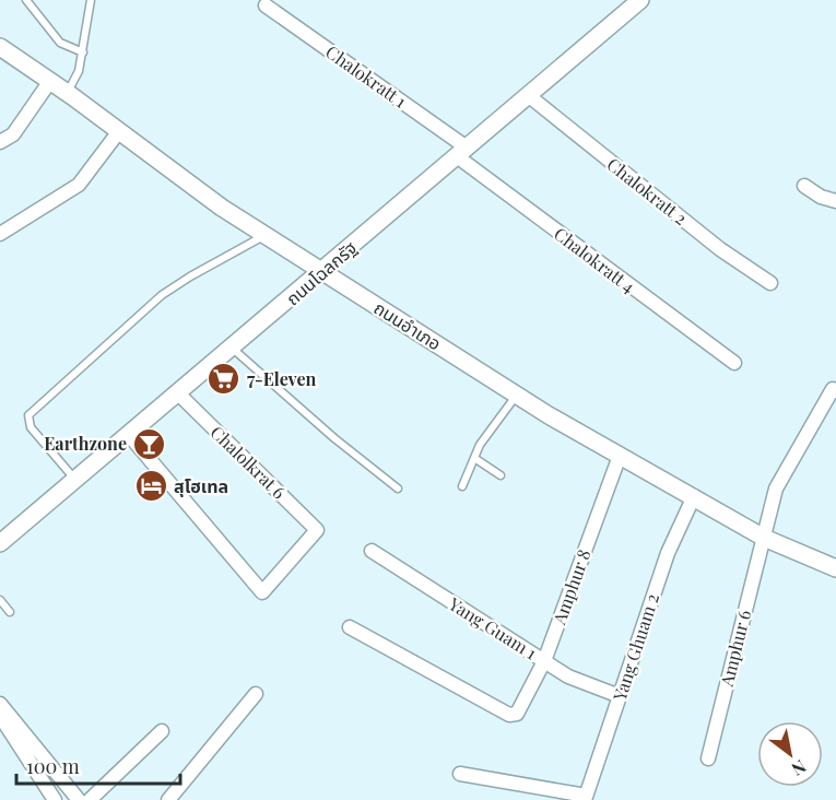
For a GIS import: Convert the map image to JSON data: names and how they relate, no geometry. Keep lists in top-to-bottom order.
{
  "streets": {
    "street": [
      "Chalokratt 1",
      "Chalokratt 2",
      "Chalokratt 4",
      "ถนนโฉลกรัฐ",
      "ถนนอำเภอ",
      "Chalolkrat 6",
      "Amphur 8",
      "Yang Guam 1",
      "Yang Ghuam 2",
      "Amphur 6"
    ]
  },
  "crossings": [
    ["Chalokratt 1", "Chalokratt 4"],
    ["Chalokratt 1", "ถนนโฉลกรัฐ"],
    ["Chalokratt 2", "ถนนโฉลกรัฐ"],
    ["Chalokratt 4", "ถนนโฉลกรัฐ"],
    ["ถนนโฉลกรัฐ", "ถนนอำเภอ"],
    ["ถนนโฉลกรัฐ", "Chalolkrat 6"],
    ["ถนนอำเภอ", "Amphur 8"],
    ["ถนนอำเภอ", "Yang Ghuam 2"],
    ["ถนนอำเภอ", "Amphur 6"],
    ["Amphur 8", "Yang Guam 1"],
    ["Yang Guam 1", "Yang Ghuam 2"]
  ],
  "places": {
    "supermarket": ["7-Eleven"],
    "bar": ["Earthzone"],
    "hotel": ["สุโฮเทล"]
  },
  "scale_bar": "100 m",
  "north": "bottom right"
}
